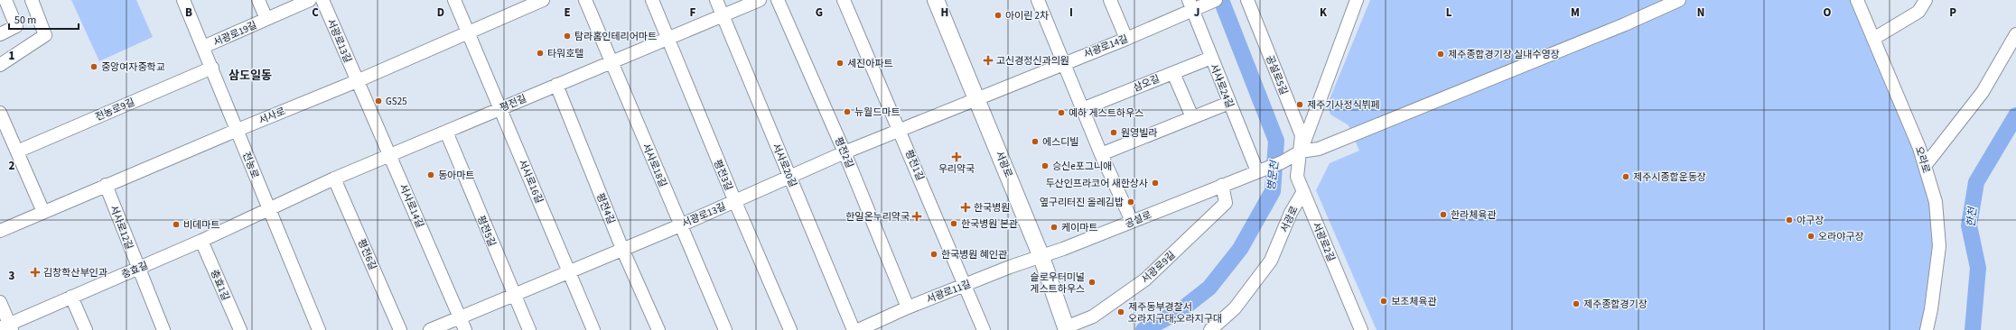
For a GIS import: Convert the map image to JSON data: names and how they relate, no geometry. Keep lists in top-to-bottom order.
{
  "streets": {
    "main road": ["서광로"],
    "street": [
      "서광로19길",
      "서광로13길",
      "서광로14길",
      "공설로5길",
      "삼오길",
      "서사로24길",
      "평전길",
      "전농로9길",
      "서사로",
      "평전2길",
      "오라로",
      "전농로",
      "서사로18길",
      "서사로20길",
      "평전1길",
      "평전3길",
      "서사로16길",
      "서사로14길",
      "평전4길",
      "공설로",
      "서사로12길",
      "평전5길",
      "서광로2길",
      "평전6길",
      "서광로9길",
      "충효길",
      "충효1길",
      "서광로11길"
    ]
  },
  "crossings": [
    ["서광로19길", "전농로"],
    ["서광로13길", "서광로14길"],
    ["서광로13길", "서사로"],
    ["서광로13길", "평전2길"],
    ["서광로13길", "서광로"],
    ["서광로13길", "서사로18길"],
    ["서광로13길", "서사로20길"],
    ["서광로13길", "평전1길"],
    ["서광로13길", "평전3길"],
    ["서광로13길", "서사로16길"],
    ["서광로13길", "서사로14길"],
    ["서광로13길", "평전4길"],
    ["서광로13길", "평전5길"],
    ["서광로14길", "서사로24길"],
    ["서광로14길", "서광로"],
    ["공설로5길", "공설로"],
    ["공설로5길", "서광로2길"],
    ["삼오길", "서사로24길"],
    ["서사로24길", "공설로"],
    ["평전길", "전농로"],
    ["평전길", "서사로18길"],
    ["평전길", "서사로20길"],
    ["평전길", "평전3길"],
    ["평전길", "서사로16길"],
    ["평전길", "서사로14길"],
    ["평전길", "평전4길"],
    ["평전길", "평전5길"],
    ["평전길", "평전6길"],
    ["평전길", "충효길"],
    ["전농로9길", "전농로"],
    ["서사로", "전농로"],
    ["서사로", "서사로16길"],
    ["서사로", "서사로14길"],
    ["서사로", "서사로12길"],
    ["평전2길", "서광로11길"],
    ["서광로", "공설로"],
    ["서광로", "서광로2길"],
    ["서광로", "서광로9길"],
    ["서광로", "서광로11길"],
    ["전농로", "충효길"],
    ["평전1길", "서광로11길"],
    ["공설로", "서광로2길"],
    ["공설로", "서광로9길"],
    ["공설로", "서광로11길"],
    ["서사로12길", "충효길"],
    ["충효길", "충효1길"]
  ],
  "districts": ["삼도일동"],
  "water": ["병문천", "한천"],
  "places": {
    "other": [
      "아이린 2차",
      "탐라홈인테리어마트",
      "타워호텔",
      "제주종합경기장 실내수영장",
      "세진아파트",
      "중앙여자중학교",
      "GS25",
      "제주기사정식뷔페",
      "뉴월드마트",
      "예하 게스트하우스",
      "원영빌라",
      "에스디빌",
      "승신e포그니애",
      "동아마트",
      "제주시종합운동장",
      "두산인프라코어 새한상사",
      "옆구리터진 올레김밥",
      "한라체육관",
      "야구장",
      "한국병원 본관",
      "비데마트",
      "케이마트",
      "오라야구장",
      "한국병원 혜인관",
      "슬로우터미널 게스트하우스",
      "보조체육관",
      "제주종합경기장",
      "제주동부경찰서 오라지구대;오라지구대"
    ],
    "health": [
      "고신경정신과의원",
      "우리약국",
      "한국병원",
      "한일온누리약국",
      "김창학산부인과"
    ]
  },
  "scale_bar": "50 m",
  "grid": {
    "columns": [
      "B",
      "C",
      "D",
      "E",
      "F",
      "G",
      "H",
      "I",
      "J",
      "K",
      "L",
      "M",
      "N",
      "O",
      "P"
    ],
    "rows": ["1", "2", "3"]
  }
}
